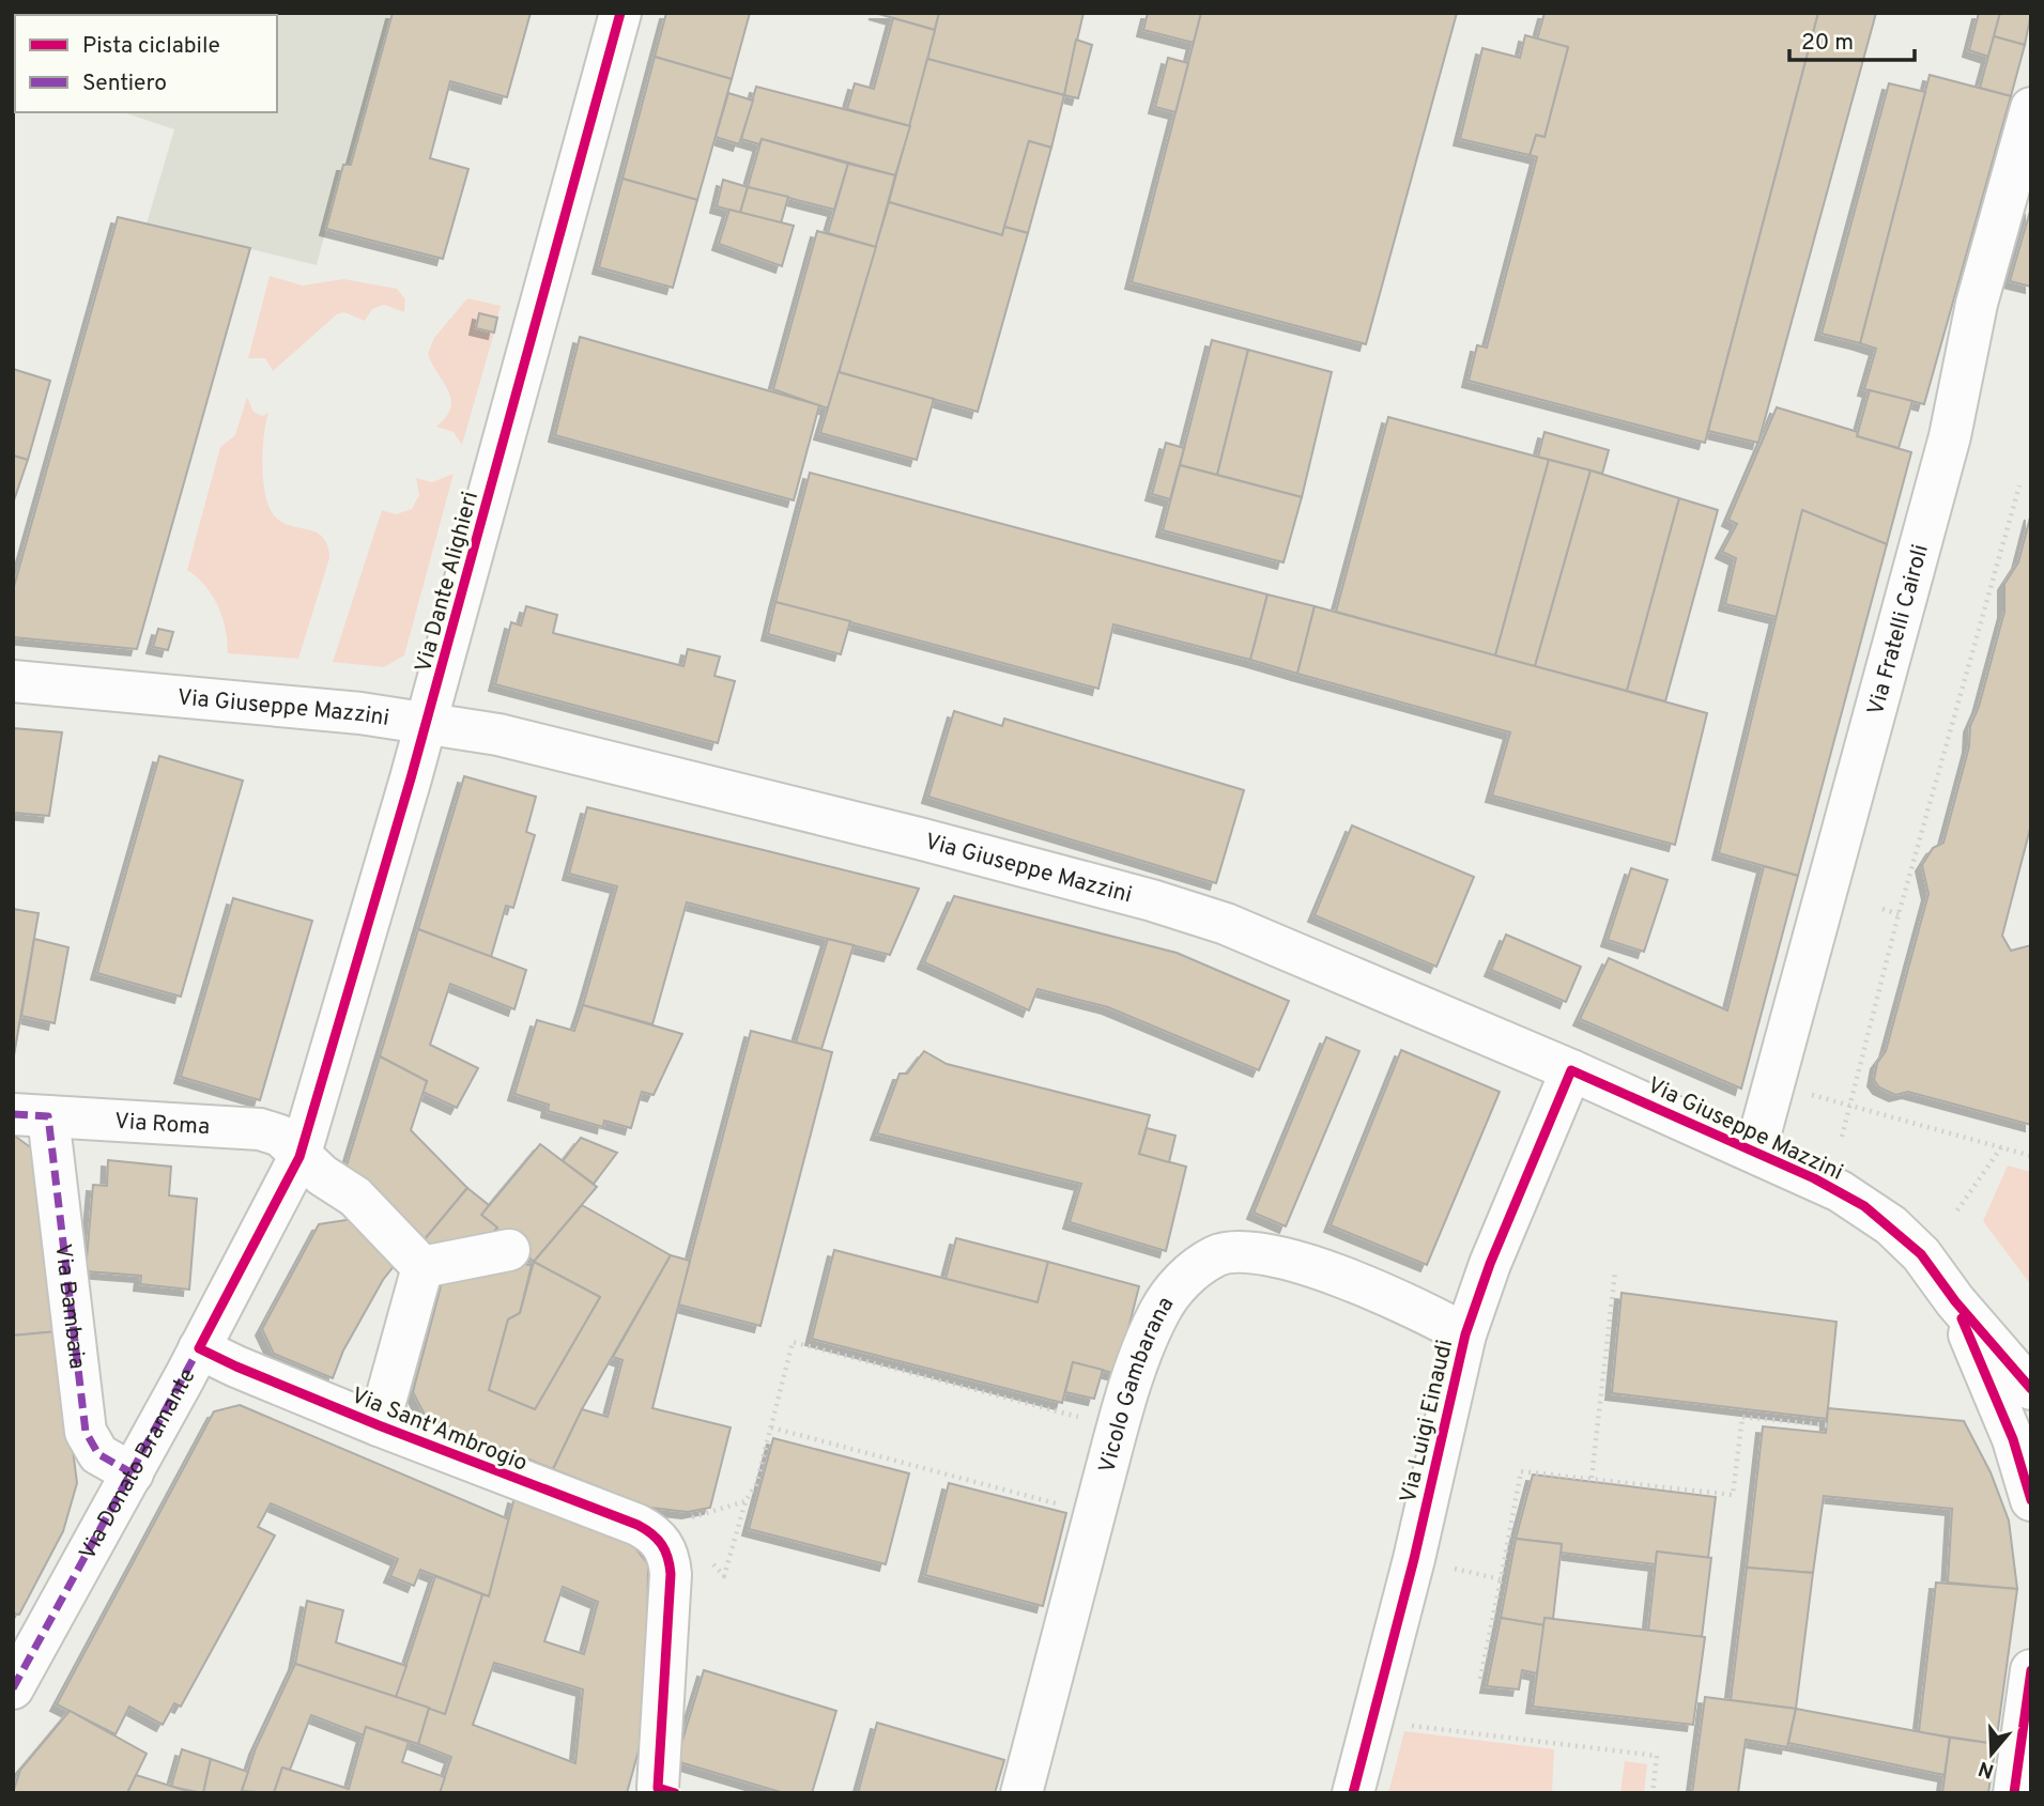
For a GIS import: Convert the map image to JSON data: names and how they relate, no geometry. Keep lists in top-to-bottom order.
{
  "streets": {
    "street": [
      "Via Dante Alighieri",
      "Via Fratelli Cairoli",
      "Via Giuseppe Mazzini",
      "Via Roma",
      "Via Bambaia",
      "Vicolo Gambarana",
      "Via Luigi Einaudi",
      "Via Sant'Ambrogio",
      "Via Donato Bramante"
    ]
  },
  "crossings": [
    ["Via Dante Alighieri", "Via Giuseppe Mazzini"],
    ["Via Dante Alighieri", "Via Roma"],
    ["Via Dante Alighieri", "Via Donato Bramante"],
    ["Via Fratelli Cairoli", "Via Giuseppe Mazzini"],
    ["Via Giuseppe Mazzini", "Via Luigi Einaudi"],
    ["Via Roma", "Via Bambaia"],
    ["Via Roma", "Via Donato Bramante"],
    ["Via Bambaia", "Via Donato Bramante"],
    ["Vicolo Gambarana", "Via Luigi Einaudi"],
    ["Via Sant'Ambrogio", "Via Donato Bramante"]
  ],
  "legend": ["Pista ciclabile", "Sentiero"],
  "scale_bar": "20 m",
  "north": "bottom"
}
